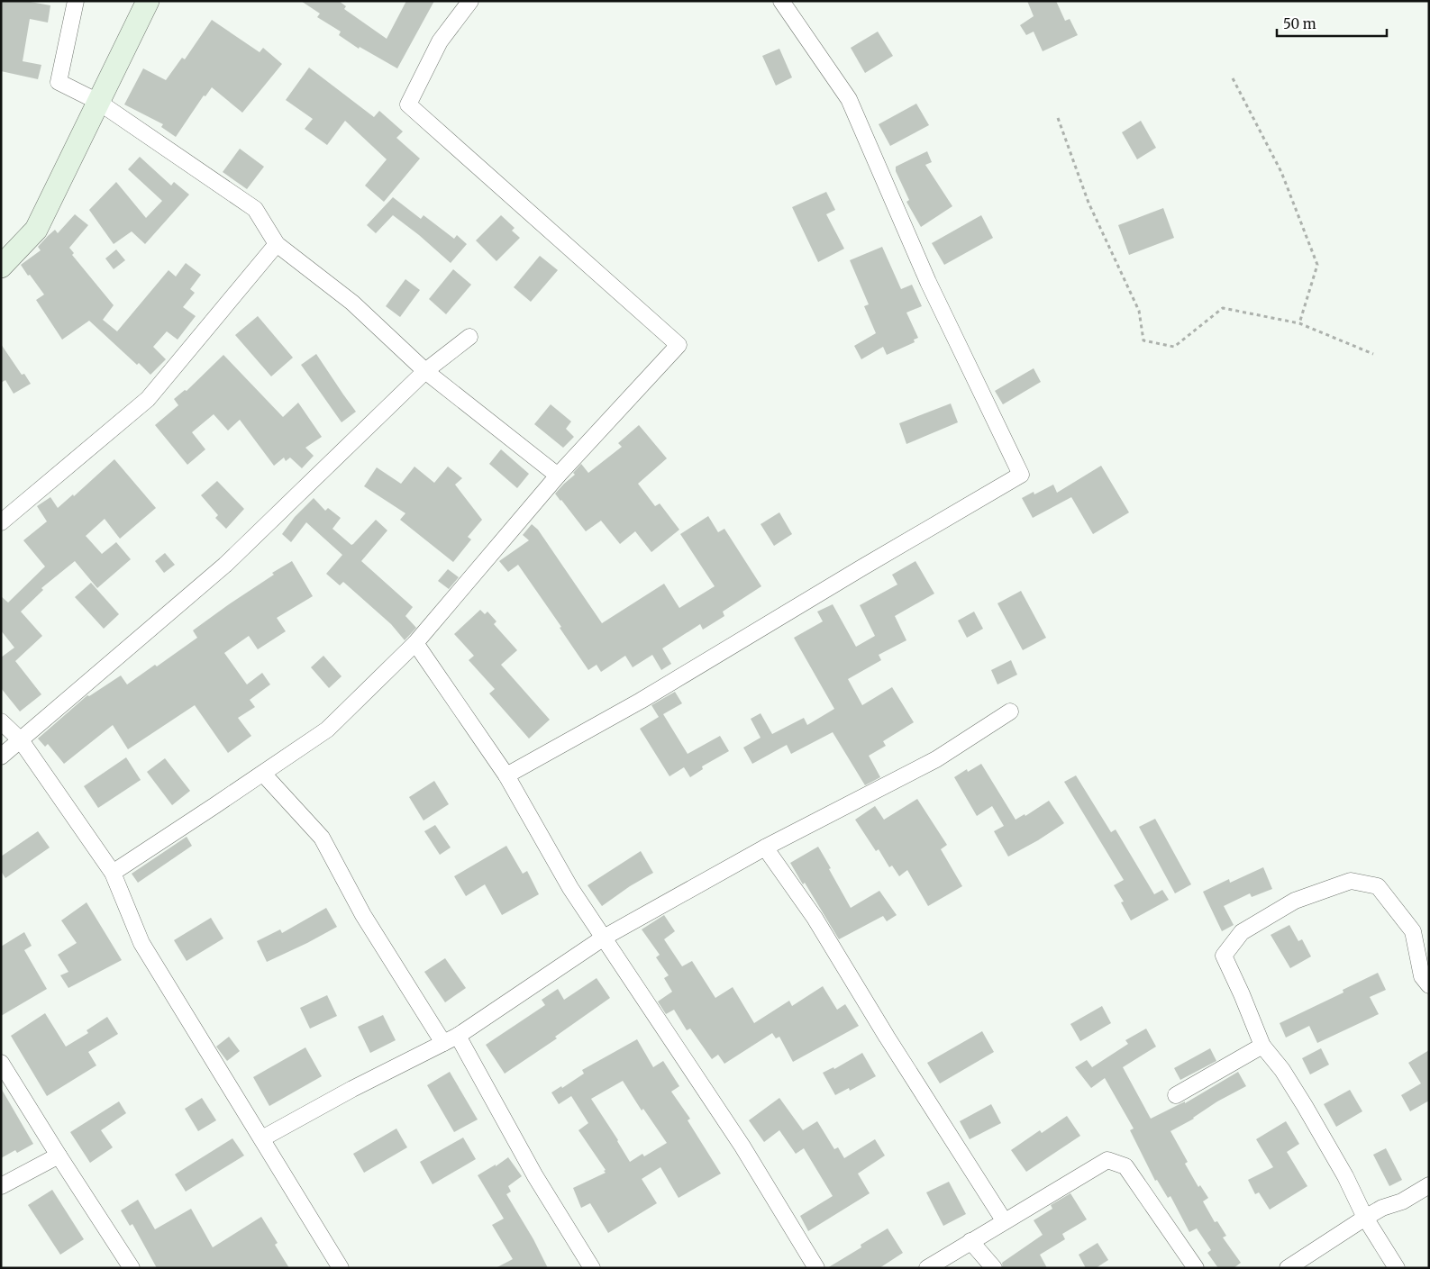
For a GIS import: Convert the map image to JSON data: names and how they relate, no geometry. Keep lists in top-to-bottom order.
{
  "scale_bar": "50 m"
}
